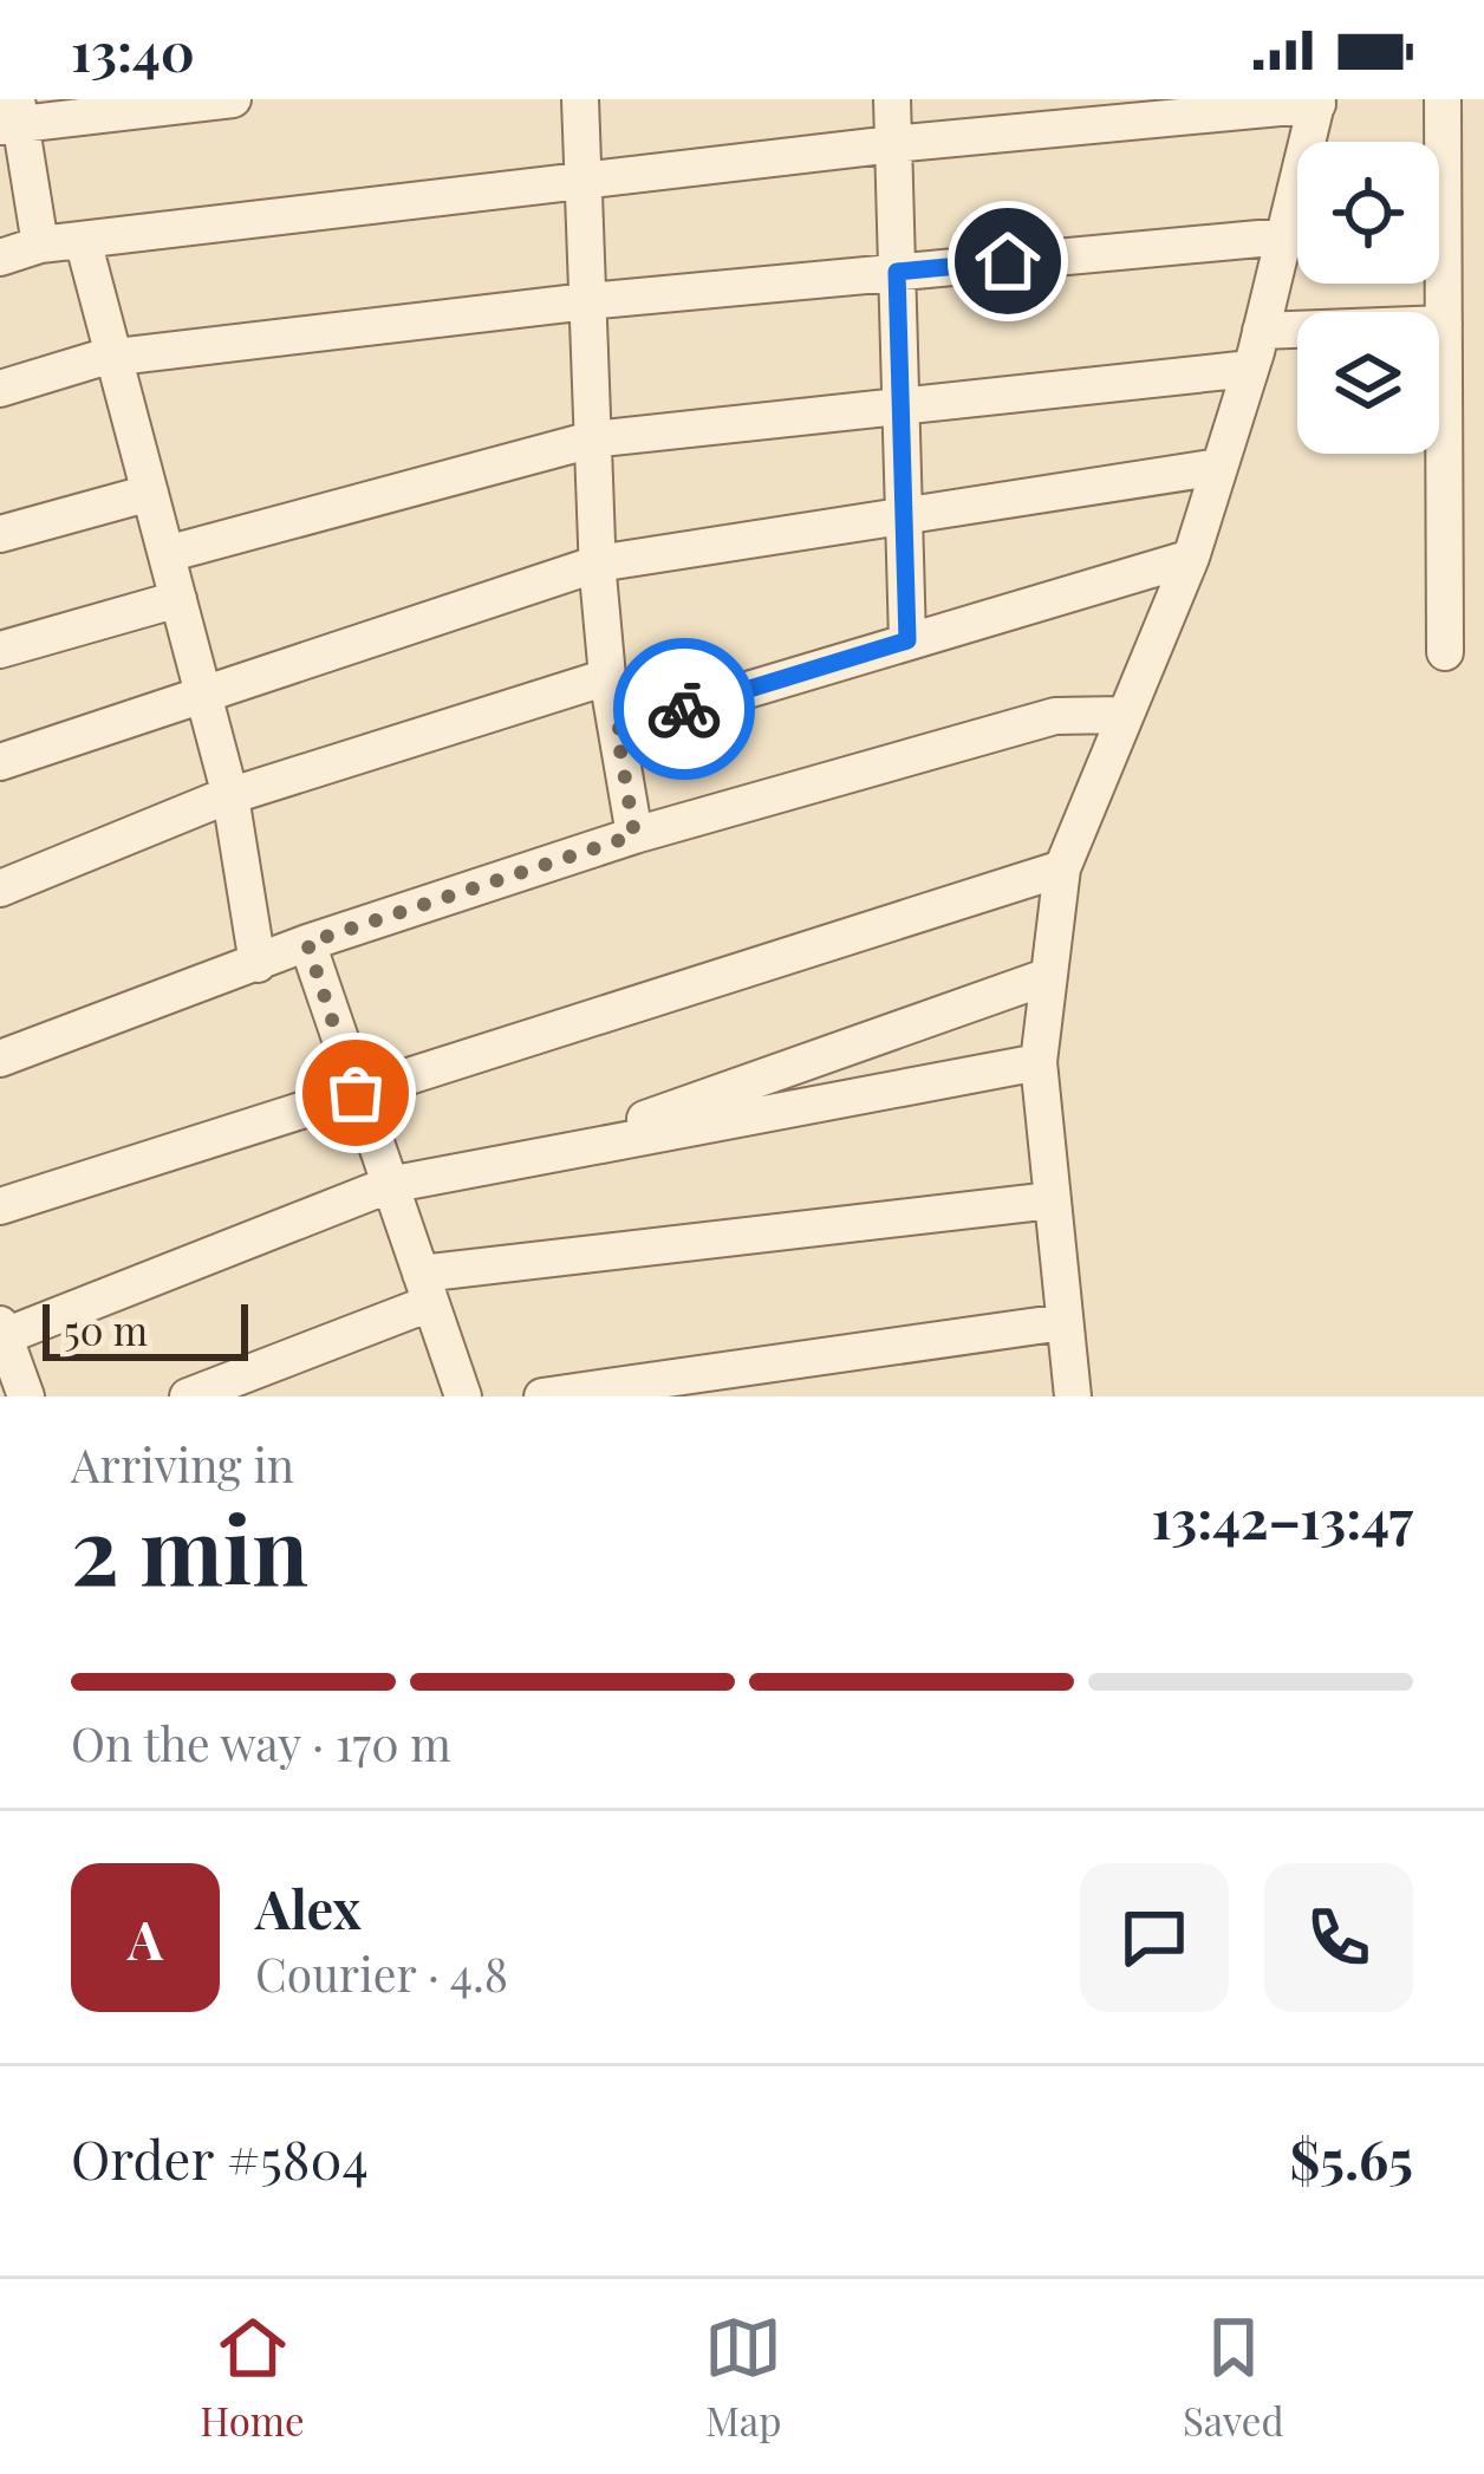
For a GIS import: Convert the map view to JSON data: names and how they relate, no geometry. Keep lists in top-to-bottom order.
{
  "scale_bar": "50 m",
  "page": {
    "status": "13:40",
    "scale": "50 m",
    "heading": ["2 min", "Arriving in", "13:42–13:47"],
    "panel": [
      "Alex",
      "Courier · 4.8",
      "Order #5804",
      "$5.65"
    ],
    "bar": "On the way · 170 m",
    "round": "A",
    "tabs": ["Home", "Map", "Saved"]
  }
}
